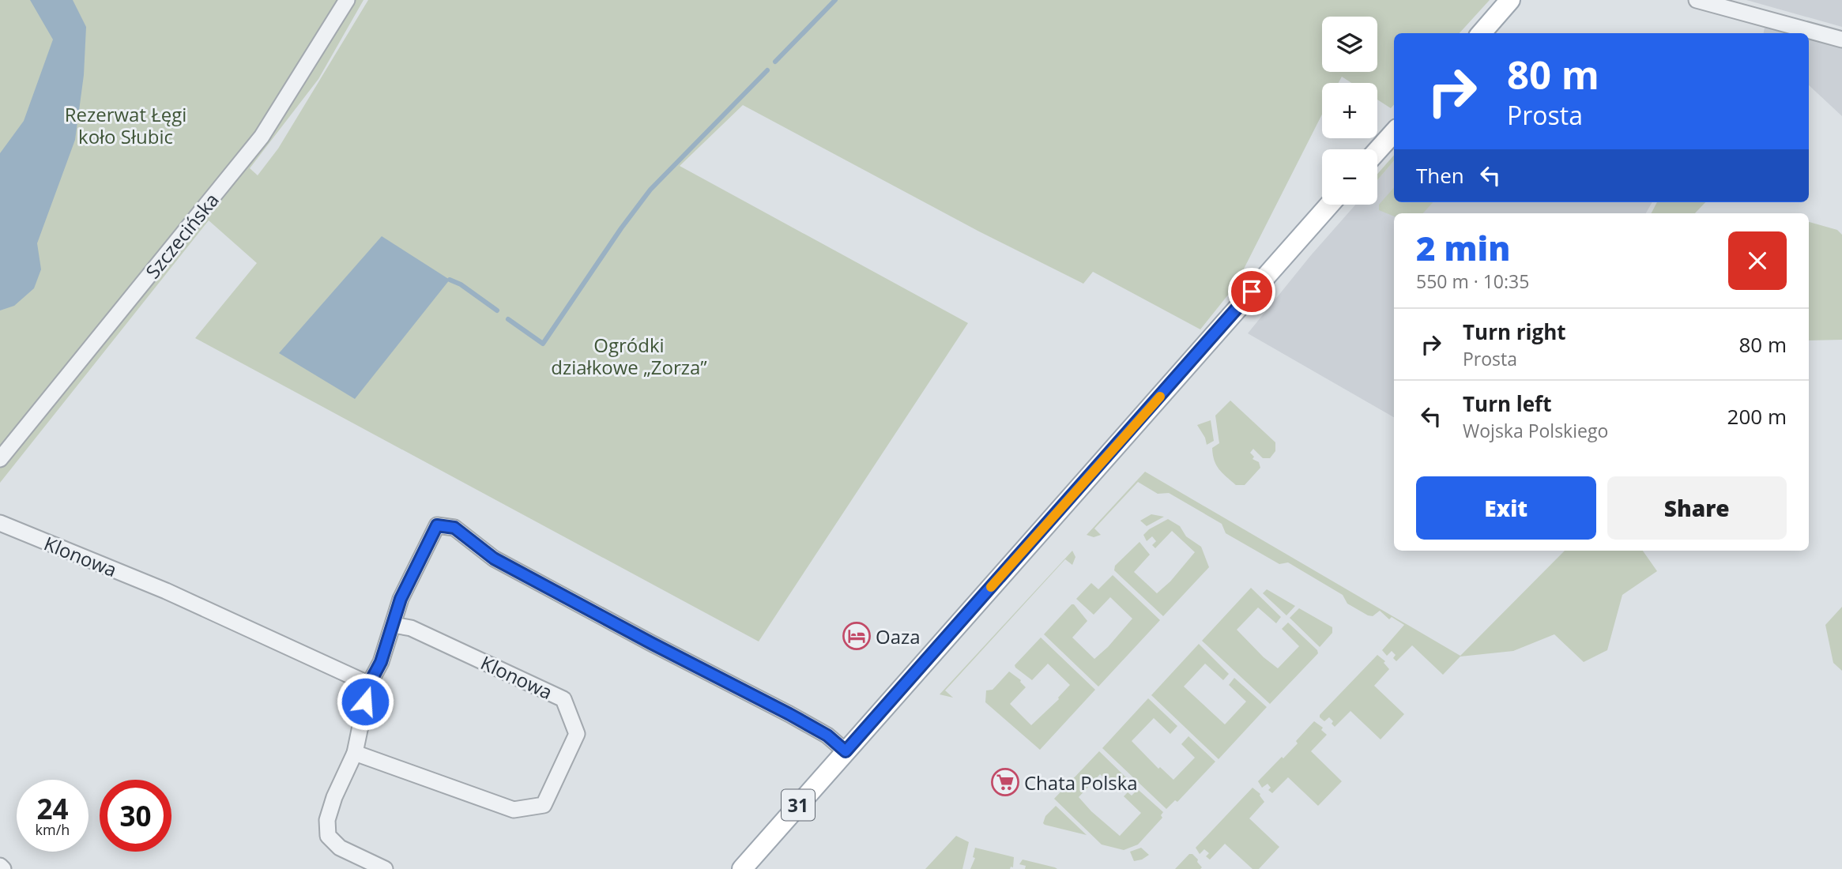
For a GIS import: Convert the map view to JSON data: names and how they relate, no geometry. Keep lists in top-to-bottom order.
{
  "streets": {
    "main road": ["31"],
    "street": ["Szczecińska", "Klonowa"]
  },
  "parks": ["Rezerwat Łęgi koło Słubic", "Ogródki działkowe „Zorza”"],
  "places": {
    "hotel": ["Oaza"],
    "supermarket": ["Chata Polska"]
  },
  "page": {
    "map_buttons": ["+", "−"],
    "turn": ["80 m", "Prosta"],
    "then": "Then",
    "heading": ["2 min", "550 m · 10:35"],
    "list": [
      {
        "name": "Turn right",
        "note": "Prosta",
        "value": "80 m"
      },
      {
        "name": "Turn left",
        "note": "Wojska Polskiego",
        "value": "200 m"
      }
    ],
    "buttons": ["Exit", "Share"],
    "speed": "24 km/h",
    "limit": "30"
  }
}
